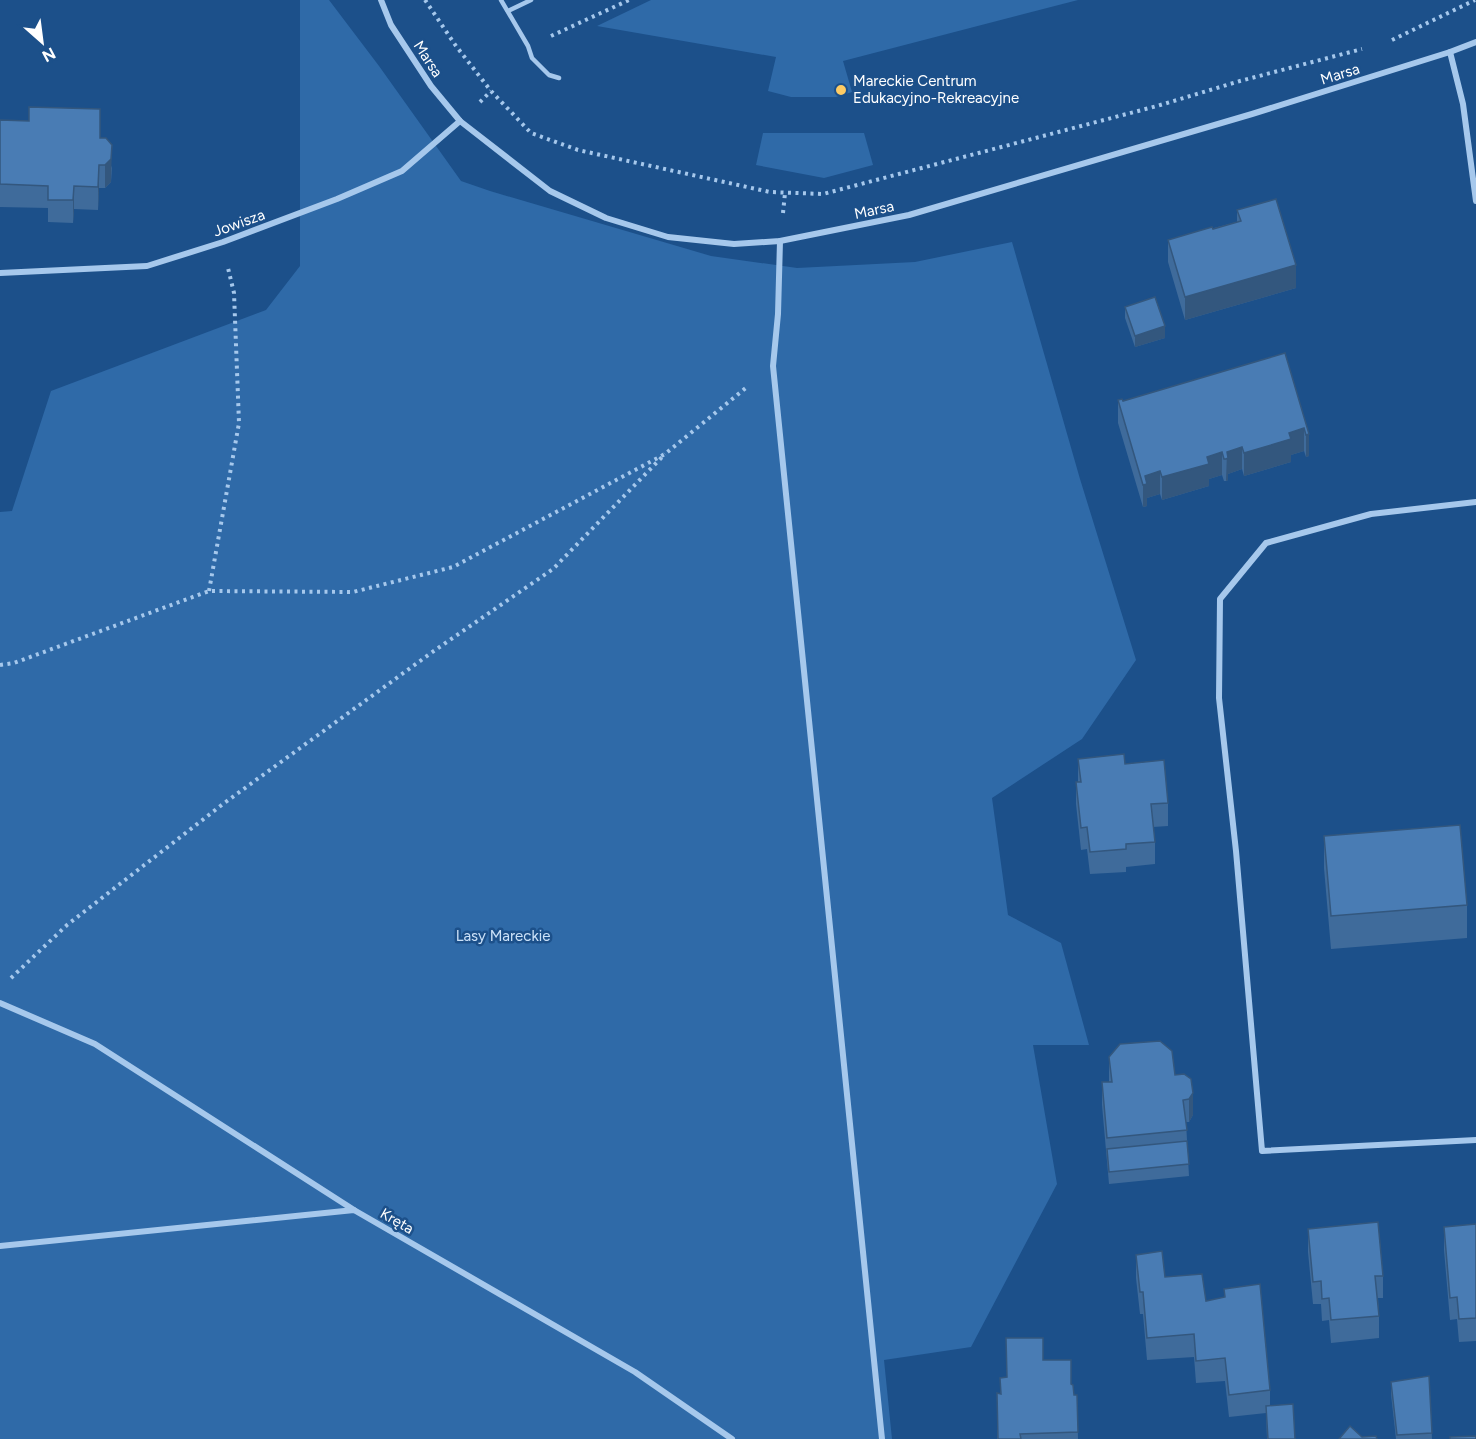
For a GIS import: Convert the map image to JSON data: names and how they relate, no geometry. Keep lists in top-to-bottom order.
{
  "streets": {
    "street": ["Marsa", "Jowisza", "Kręta"]
  },
  "crossings": [
    ["Marsa", "Jowisza"]
  ],
  "parks": ["Lasy Mareckie"],
  "places": ["Mareckie Centrum Edukacyjno-Rekreacyjne"],
  "north": "bottom right"
}
